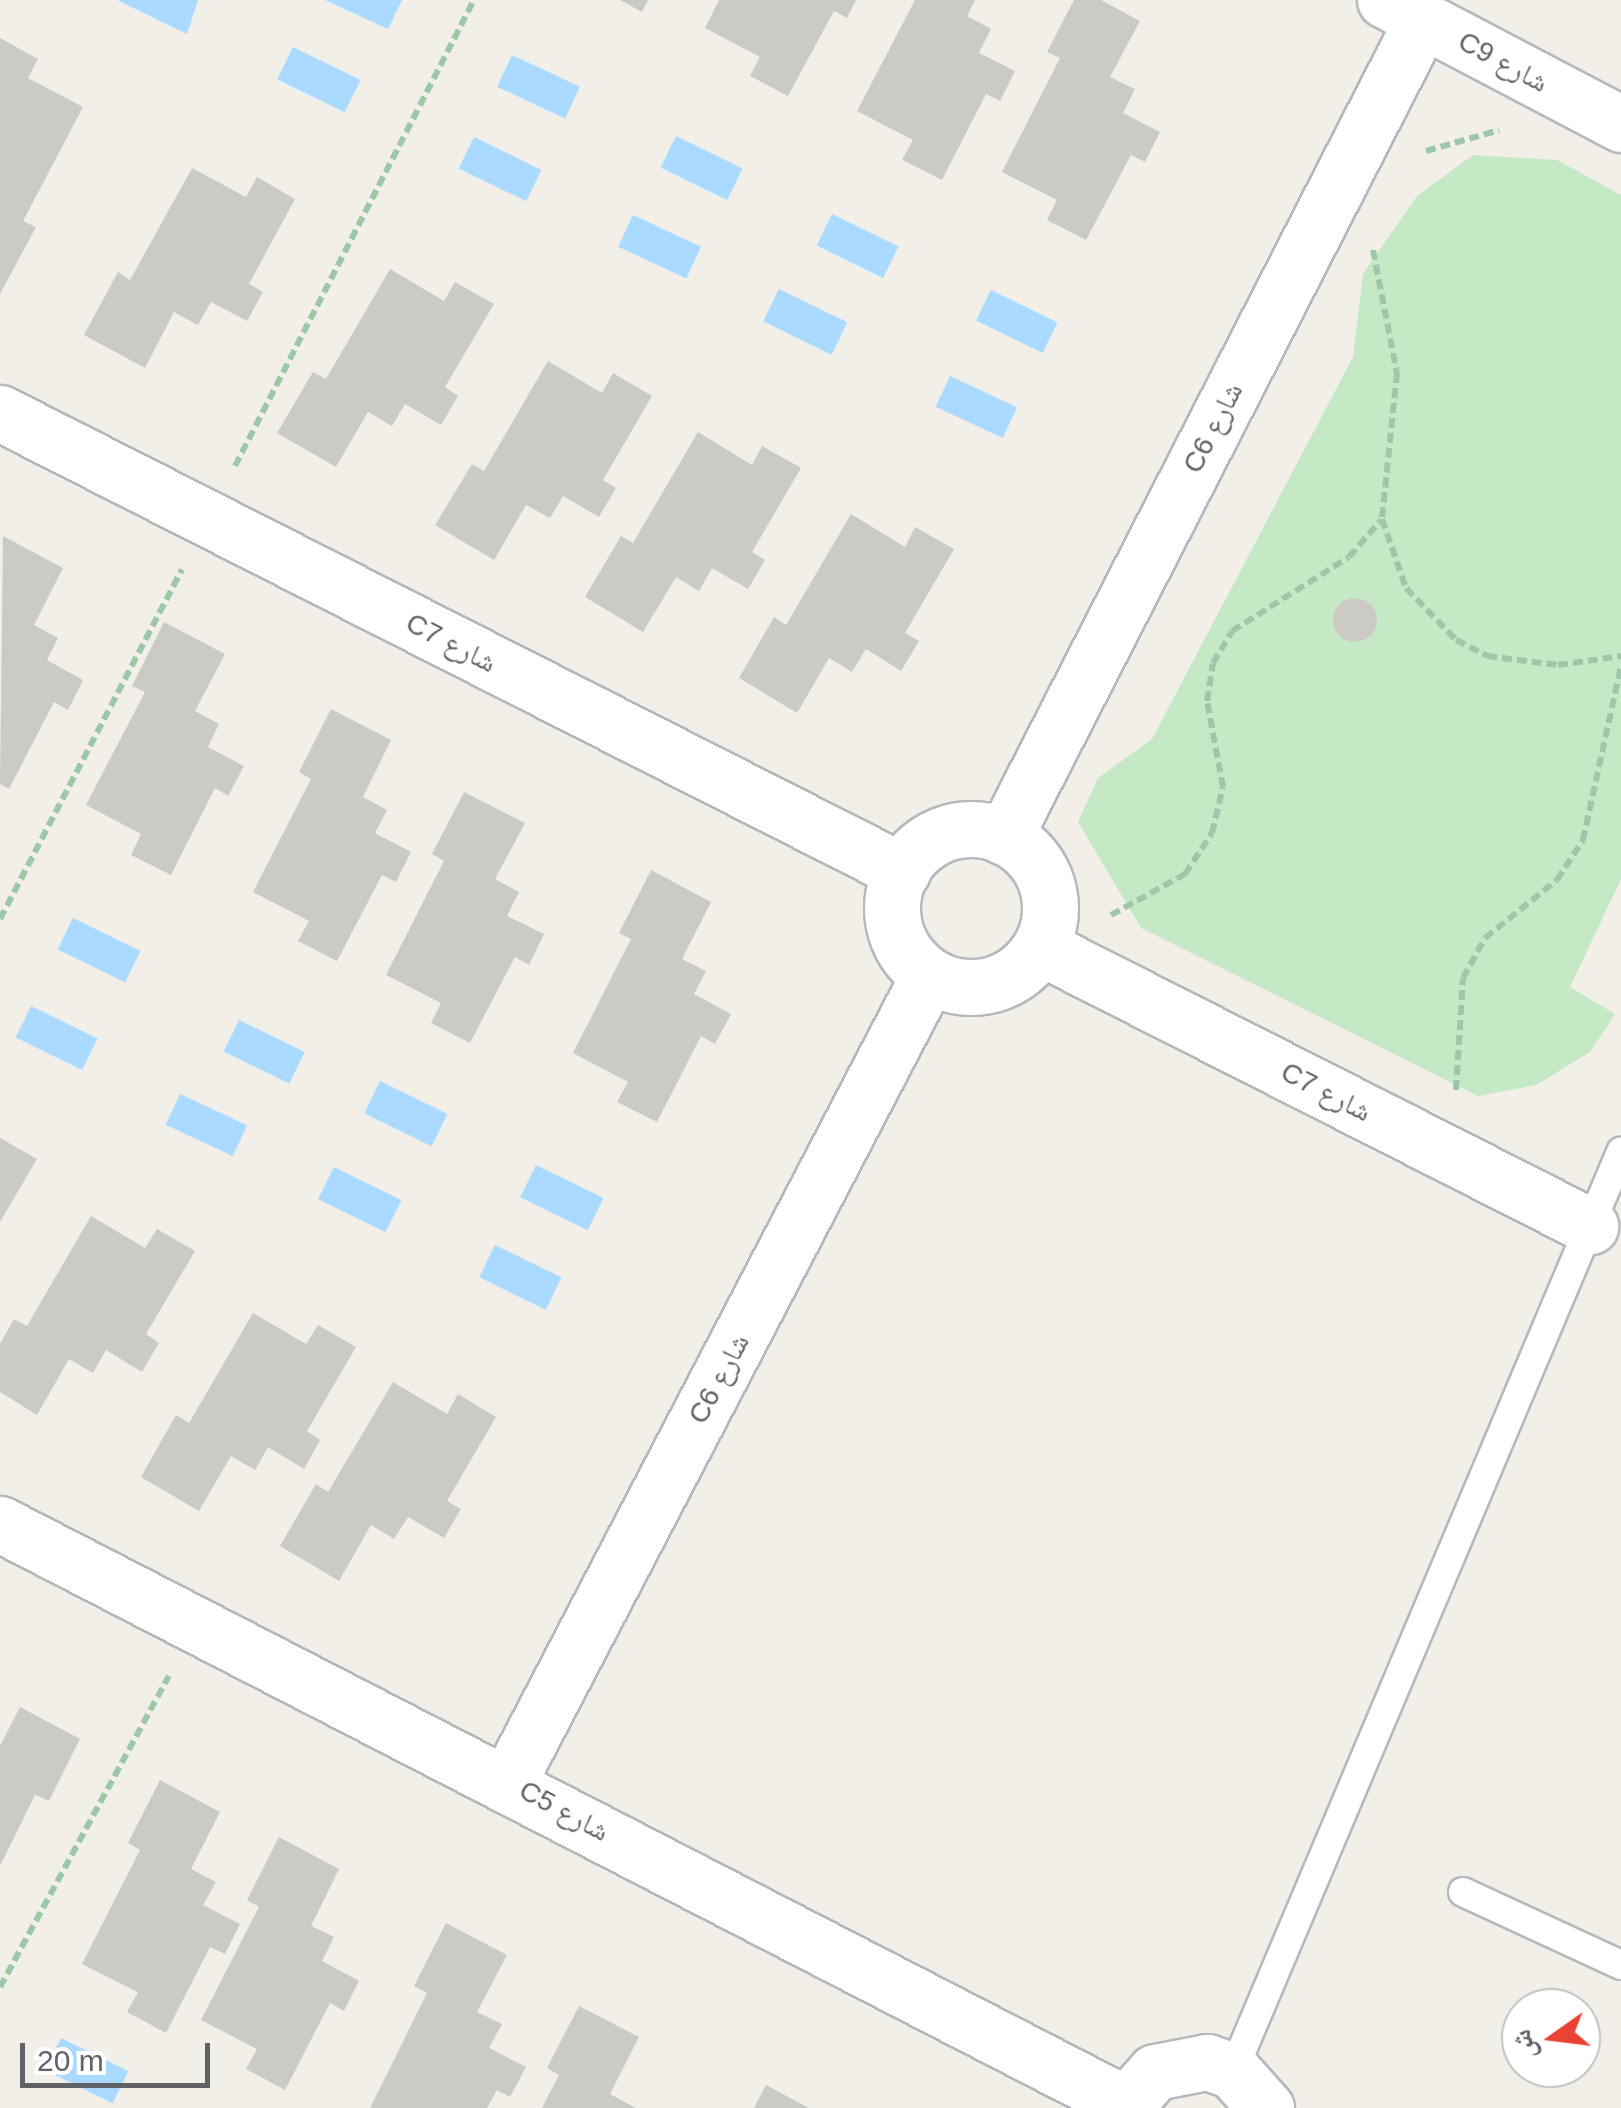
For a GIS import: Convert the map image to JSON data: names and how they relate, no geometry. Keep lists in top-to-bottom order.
{
  "streets": {
    "street": [
      "C9 شارع",
      "C6 شارع",
      "C7 شارع",
      "C5 شارع"
    ]
  },
  "crossings": [
    ["C9 شارع", "C6 شارع"],
    ["C6 شارع", "C7 شارع"],
    ["C6 شارع", "C5 شارع"]
  ],
  "scale_bar": "20 m",
  "north": "left"
}
